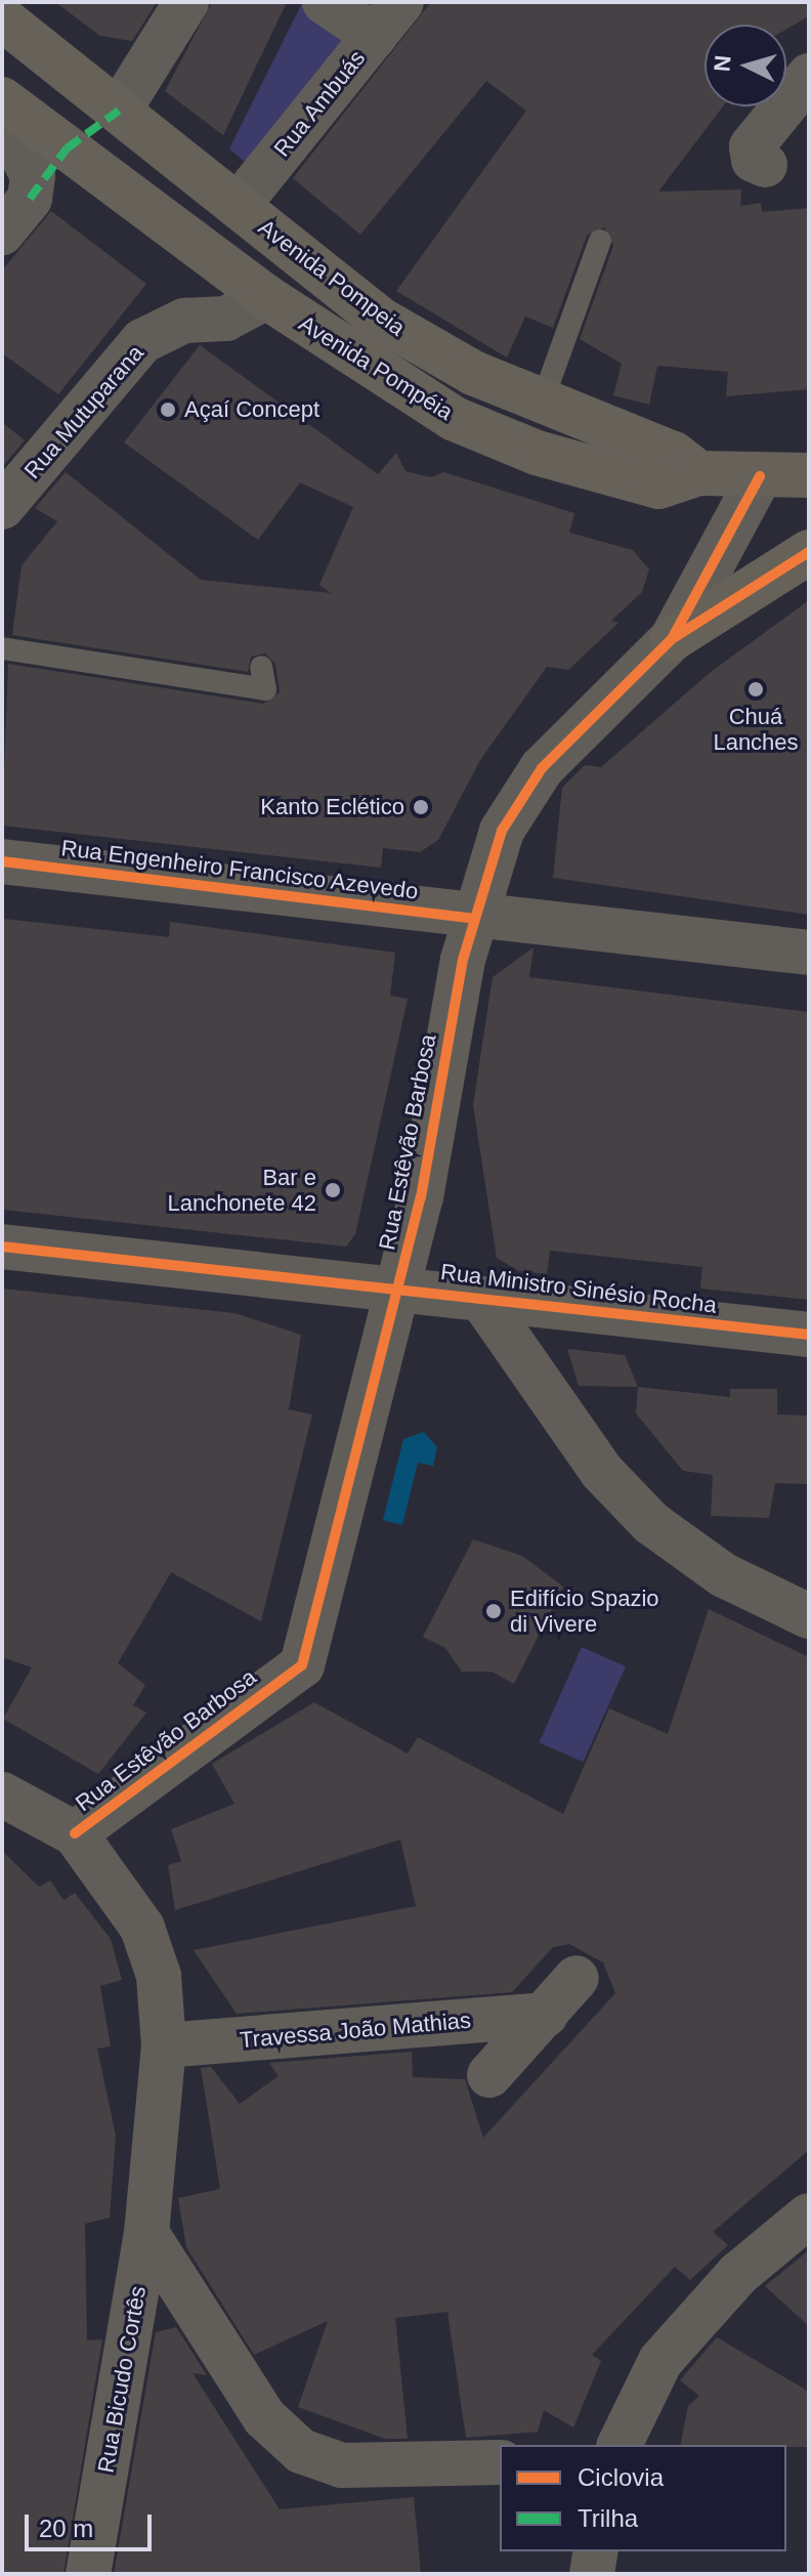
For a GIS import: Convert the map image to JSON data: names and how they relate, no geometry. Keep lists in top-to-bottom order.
{
  "streets": {
    "main road": ["Avenida Pompeia", "Avenida Pompéia"],
    "street": [
      "Rua Ambuás",
      "Rua Mutuparana",
      "Rua Engenheiro Francisco Azevedo",
      "Rua Estêvão Barbosa",
      "Rua Ministro Sinésio Rocha",
      "Travessa João Mathias",
      "Rua Bicudo Cortês"
    ]
  },
  "crossings": [
    ["Rua Ambuás", "Avenida Pompeia"],
    ["Avenida Pompeia", "Avenida Pompéia"],
    ["Avenida Pompéia", "Rua Mutuparana"],
    ["Avenida Pompéia", "Rua Estêvão Barbosa"],
    ["Rua Engenheiro Francisco Azevedo", "Rua Estêvão Barbosa"],
    ["Rua Estêvão Barbosa", "Rua Ministro Sinésio Rocha"],
    ["Rua Estêvão Barbosa", "Rua Bicudo Cortês"],
    ["Travessa João Mathias", "Rua Bicudo Cortês"]
  ],
  "places": [
    "Açaí Concept",
    "Chuá Lanches",
    "Kanto Eclético",
    "Bar e Lanchonete 42",
    "Edifício Spazio di Vivere"
  ],
  "legend": ["Ciclovia", "Trilha"],
  "scale_bar": "20 m",
  "north": "left"
}
